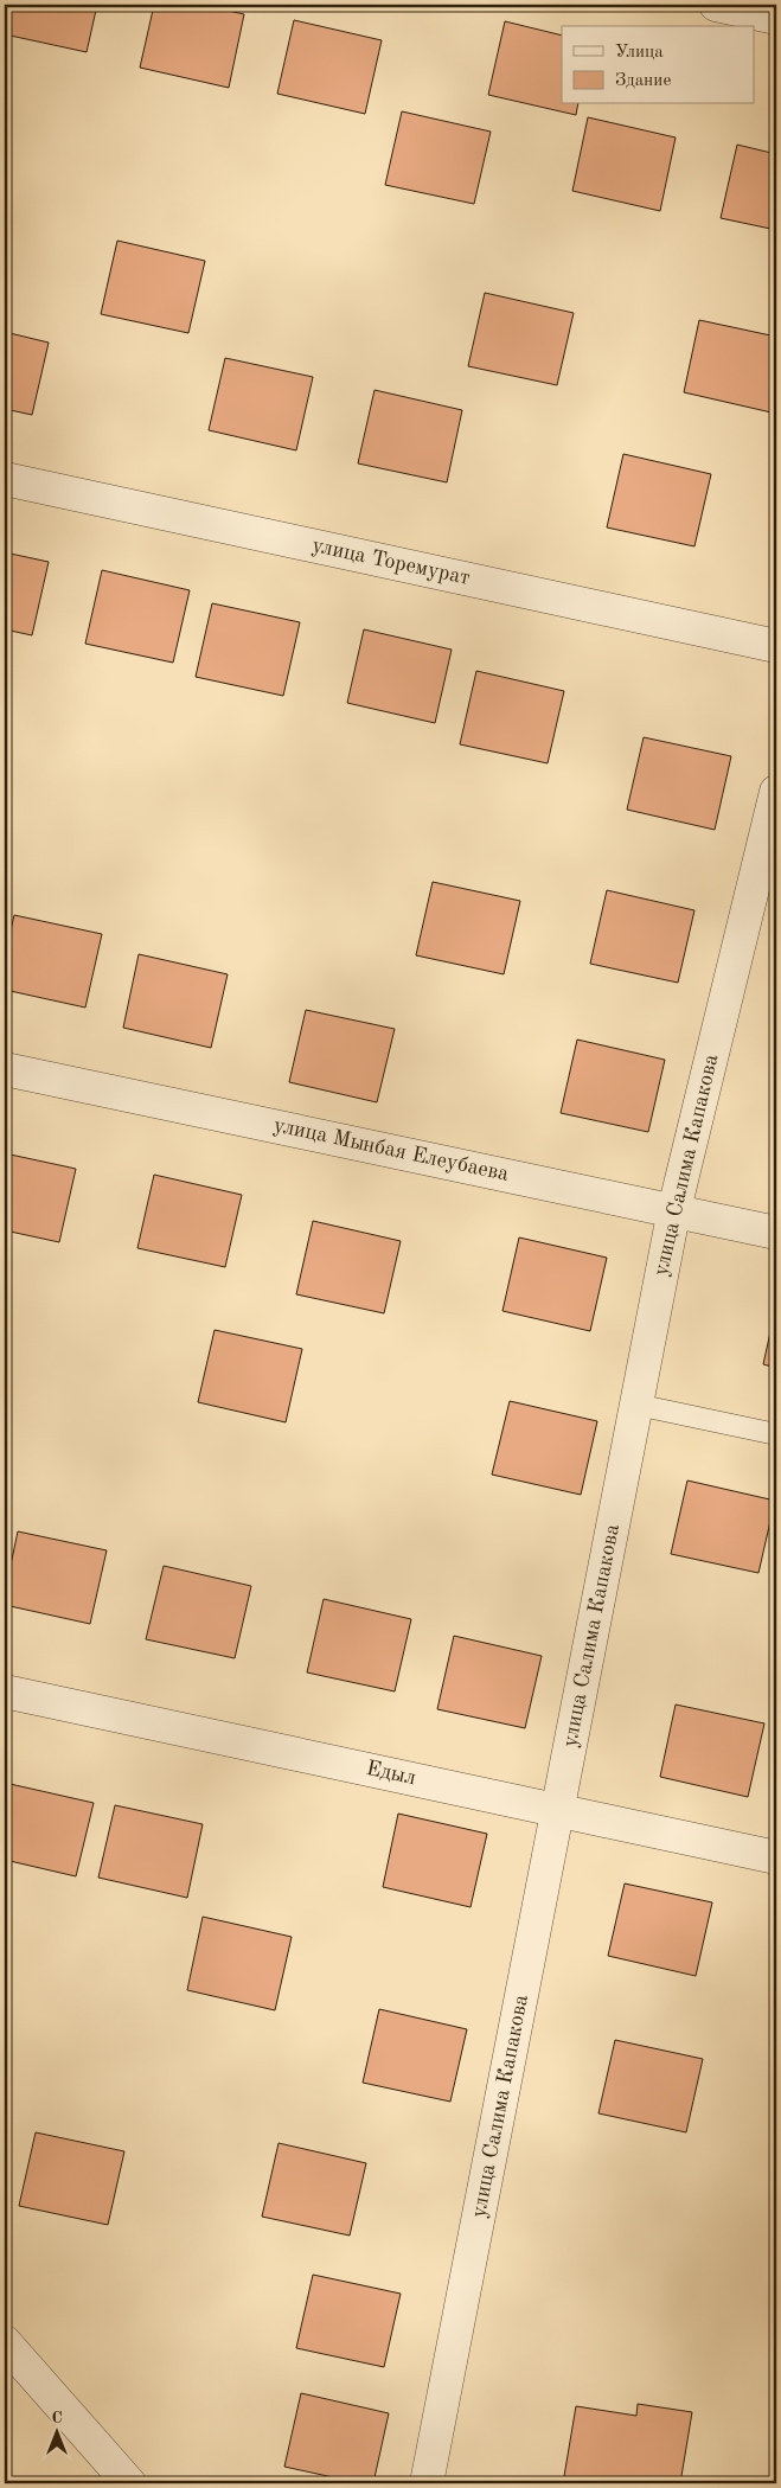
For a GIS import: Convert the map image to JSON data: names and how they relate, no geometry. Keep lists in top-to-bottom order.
{
  "streets": {
    "street": [
      "улица Торемурат",
      "улица Мынбая Елеубаева",
      "улица Салима Капакова",
      "Едыл"
    ]
  },
  "crossings": [
    ["улица Мынбая Елеубаева", "улица Салима Капакова"],
    ["улица Салима Капакова", "Едыл"]
  ],
  "legend": ["Улица", "Здание"],
  "north": "top"
}
